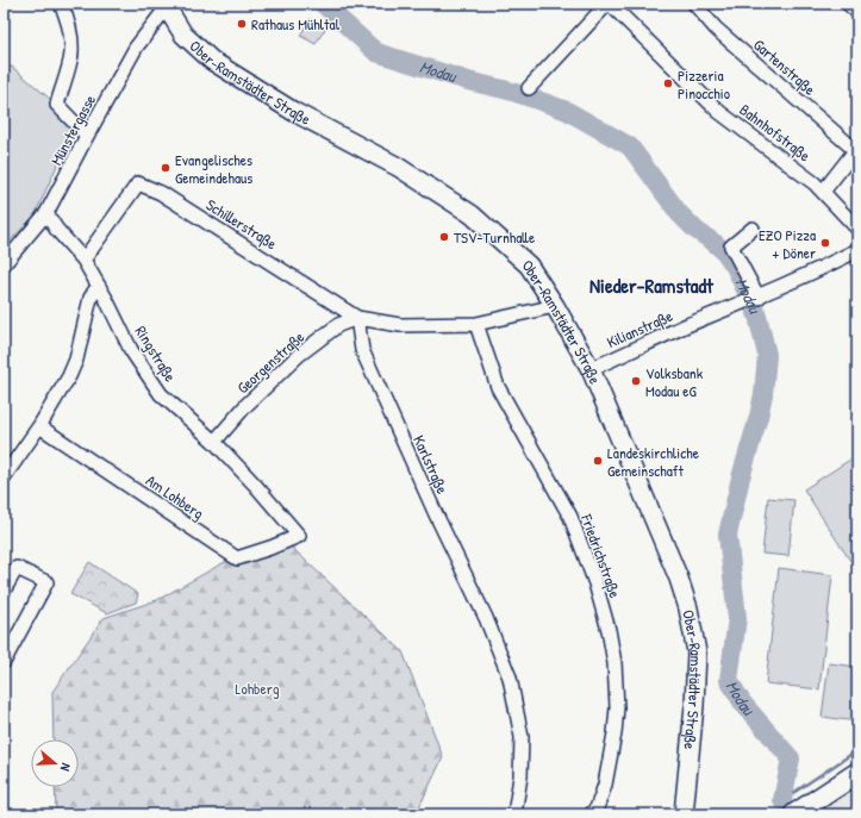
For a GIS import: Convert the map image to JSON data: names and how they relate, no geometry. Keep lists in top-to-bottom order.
{
  "streets": {
    "main road": ["Ober-Ramstädter Straße"],
    "street": [
      "Gartenstraße",
      "Münstergasse",
      "Bahnhofstraße",
      "Schillerstraße",
      "Kilianstraße",
      "Ringstraße",
      "Georgenstraße",
      "Karlstraße",
      "Am Lohberg",
      "Friedrichstraße"
    ]
  },
  "crossings": [
    ["Ober-Ramstädter Straße", "Münstergasse"],
    ["Ober-Ramstädter Straße", "Kilianstraße"],
    ["Münstergasse", "Ringstraße"],
    ["Schillerstraße", "Ringstraße"],
    ["Schillerstraße", "Georgenstraße"],
    ["Schillerstraße", "Karlstraße"],
    ["Ringstraße", "Georgenstraße"],
    ["Ringstraße", "Am Lohberg"],
    ["Georgenstraße", "Karlstraße"]
  ],
  "districts": ["Nieder-Ramstadt"],
  "water": ["Modau"],
  "parks": ["Lohberg"],
  "places": [
    "Rathaus Mühltal",
    "Pizzeria Pinocchio",
    "Evangelisches Gemeindehaus",
    "TSV-Turnhalle",
    "EZO Pizza + Döner",
    "Volksbank Modau eG",
    "Landeskirchliche Gemeinschaft"
  ],
  "north": "right"
}
